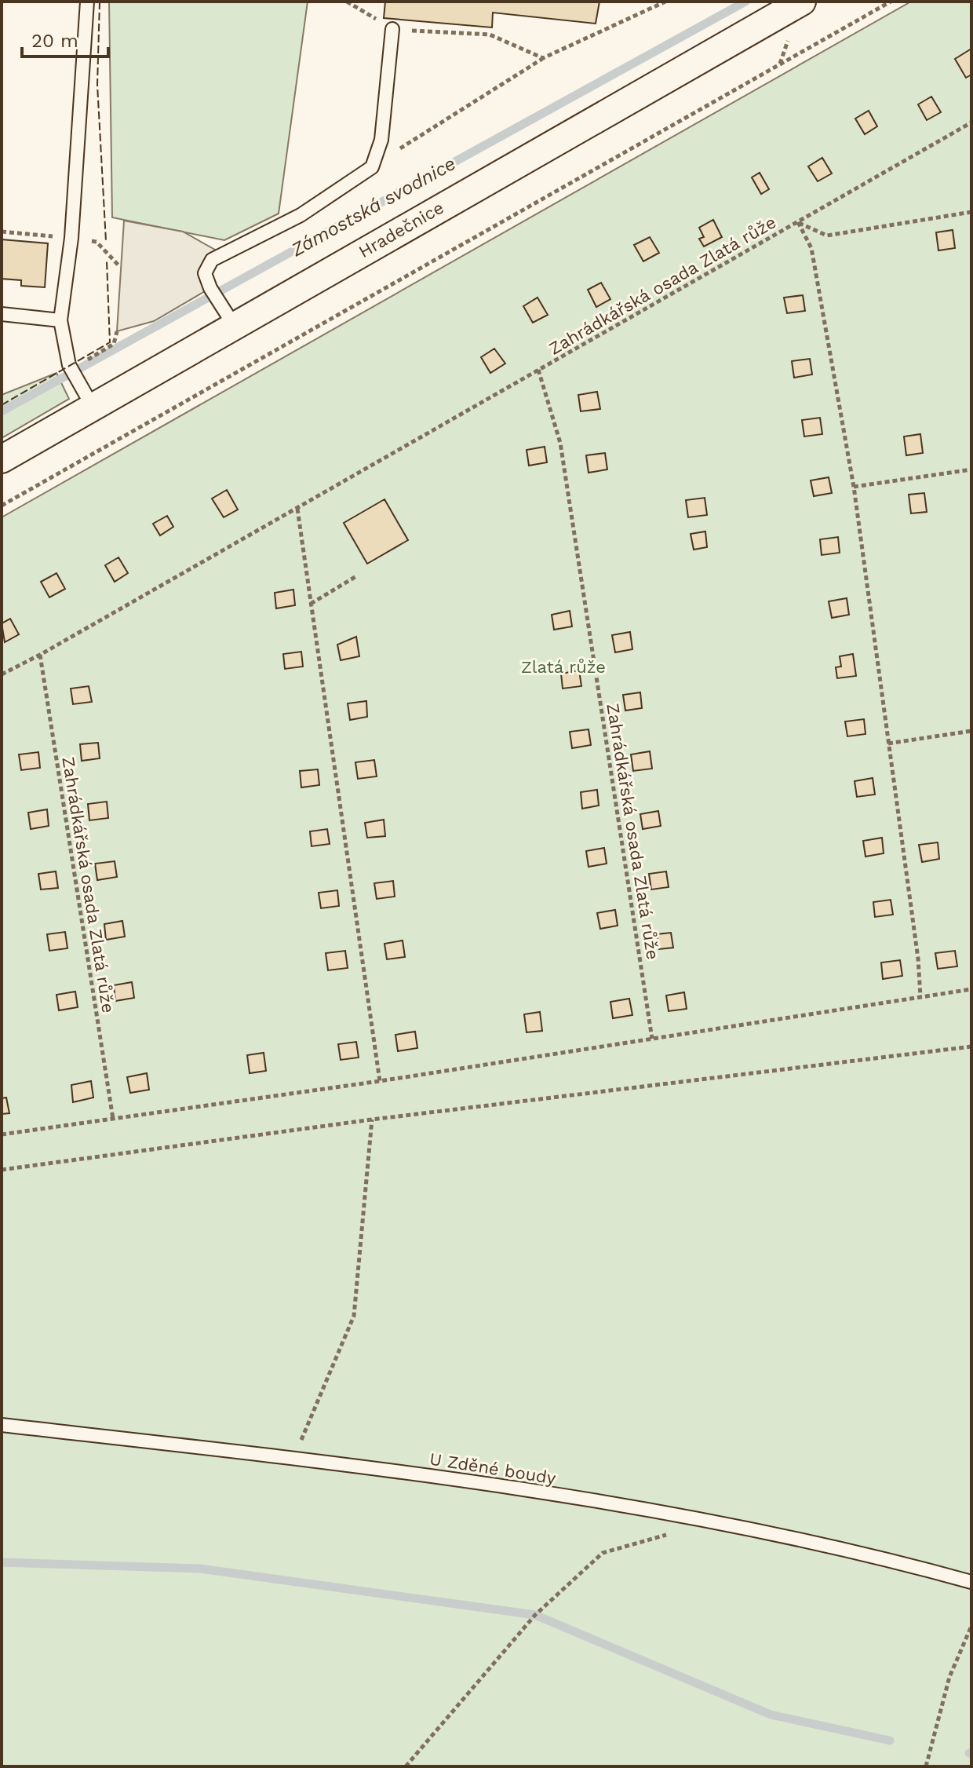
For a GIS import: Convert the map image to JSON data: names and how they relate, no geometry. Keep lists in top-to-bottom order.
{
  "streets": {
    "street": ["Hradečnice"],
    "lane": ["U Zděné boudy"],
    "path": ["Zahrádkářská osada Zlatá růže"]
  },
  "water": ["Zámostská svodnice"],
  "parks": ["Zlatá růže"],
  "scale_bar": "20 m"
}
